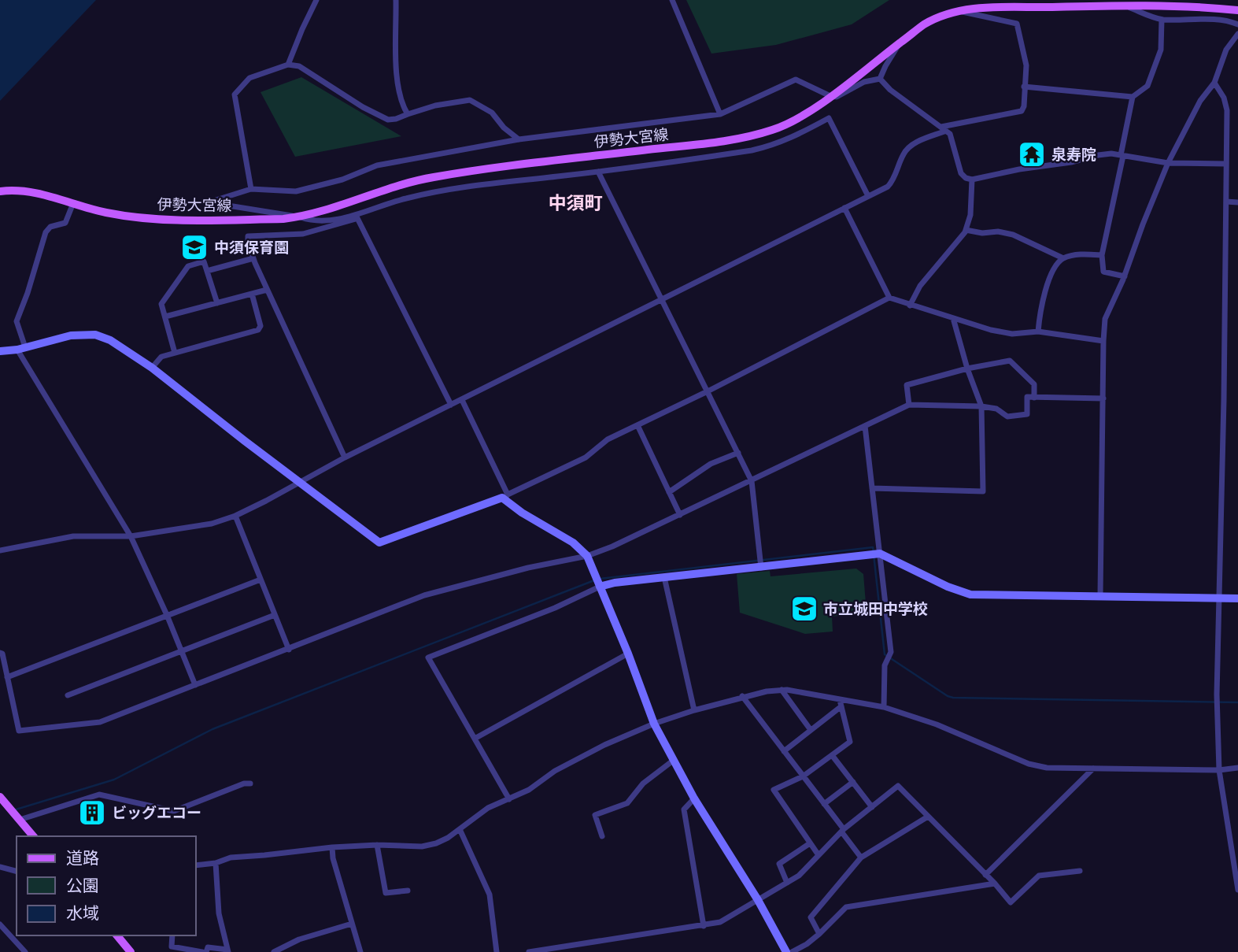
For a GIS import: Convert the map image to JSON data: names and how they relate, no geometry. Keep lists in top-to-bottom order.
{
  "streets": {
    "main road": ["伊勢大宮線"]
  },
  "districts": ["中須町"],
  "places": {
    "temple": ["泉寿院"],
    "school or university": ["中須保育園", "市立城田中学校"],
    "building": ["ビッグエコー"]
  },
  "legend": ["道路", "公園", "水域"]
}
